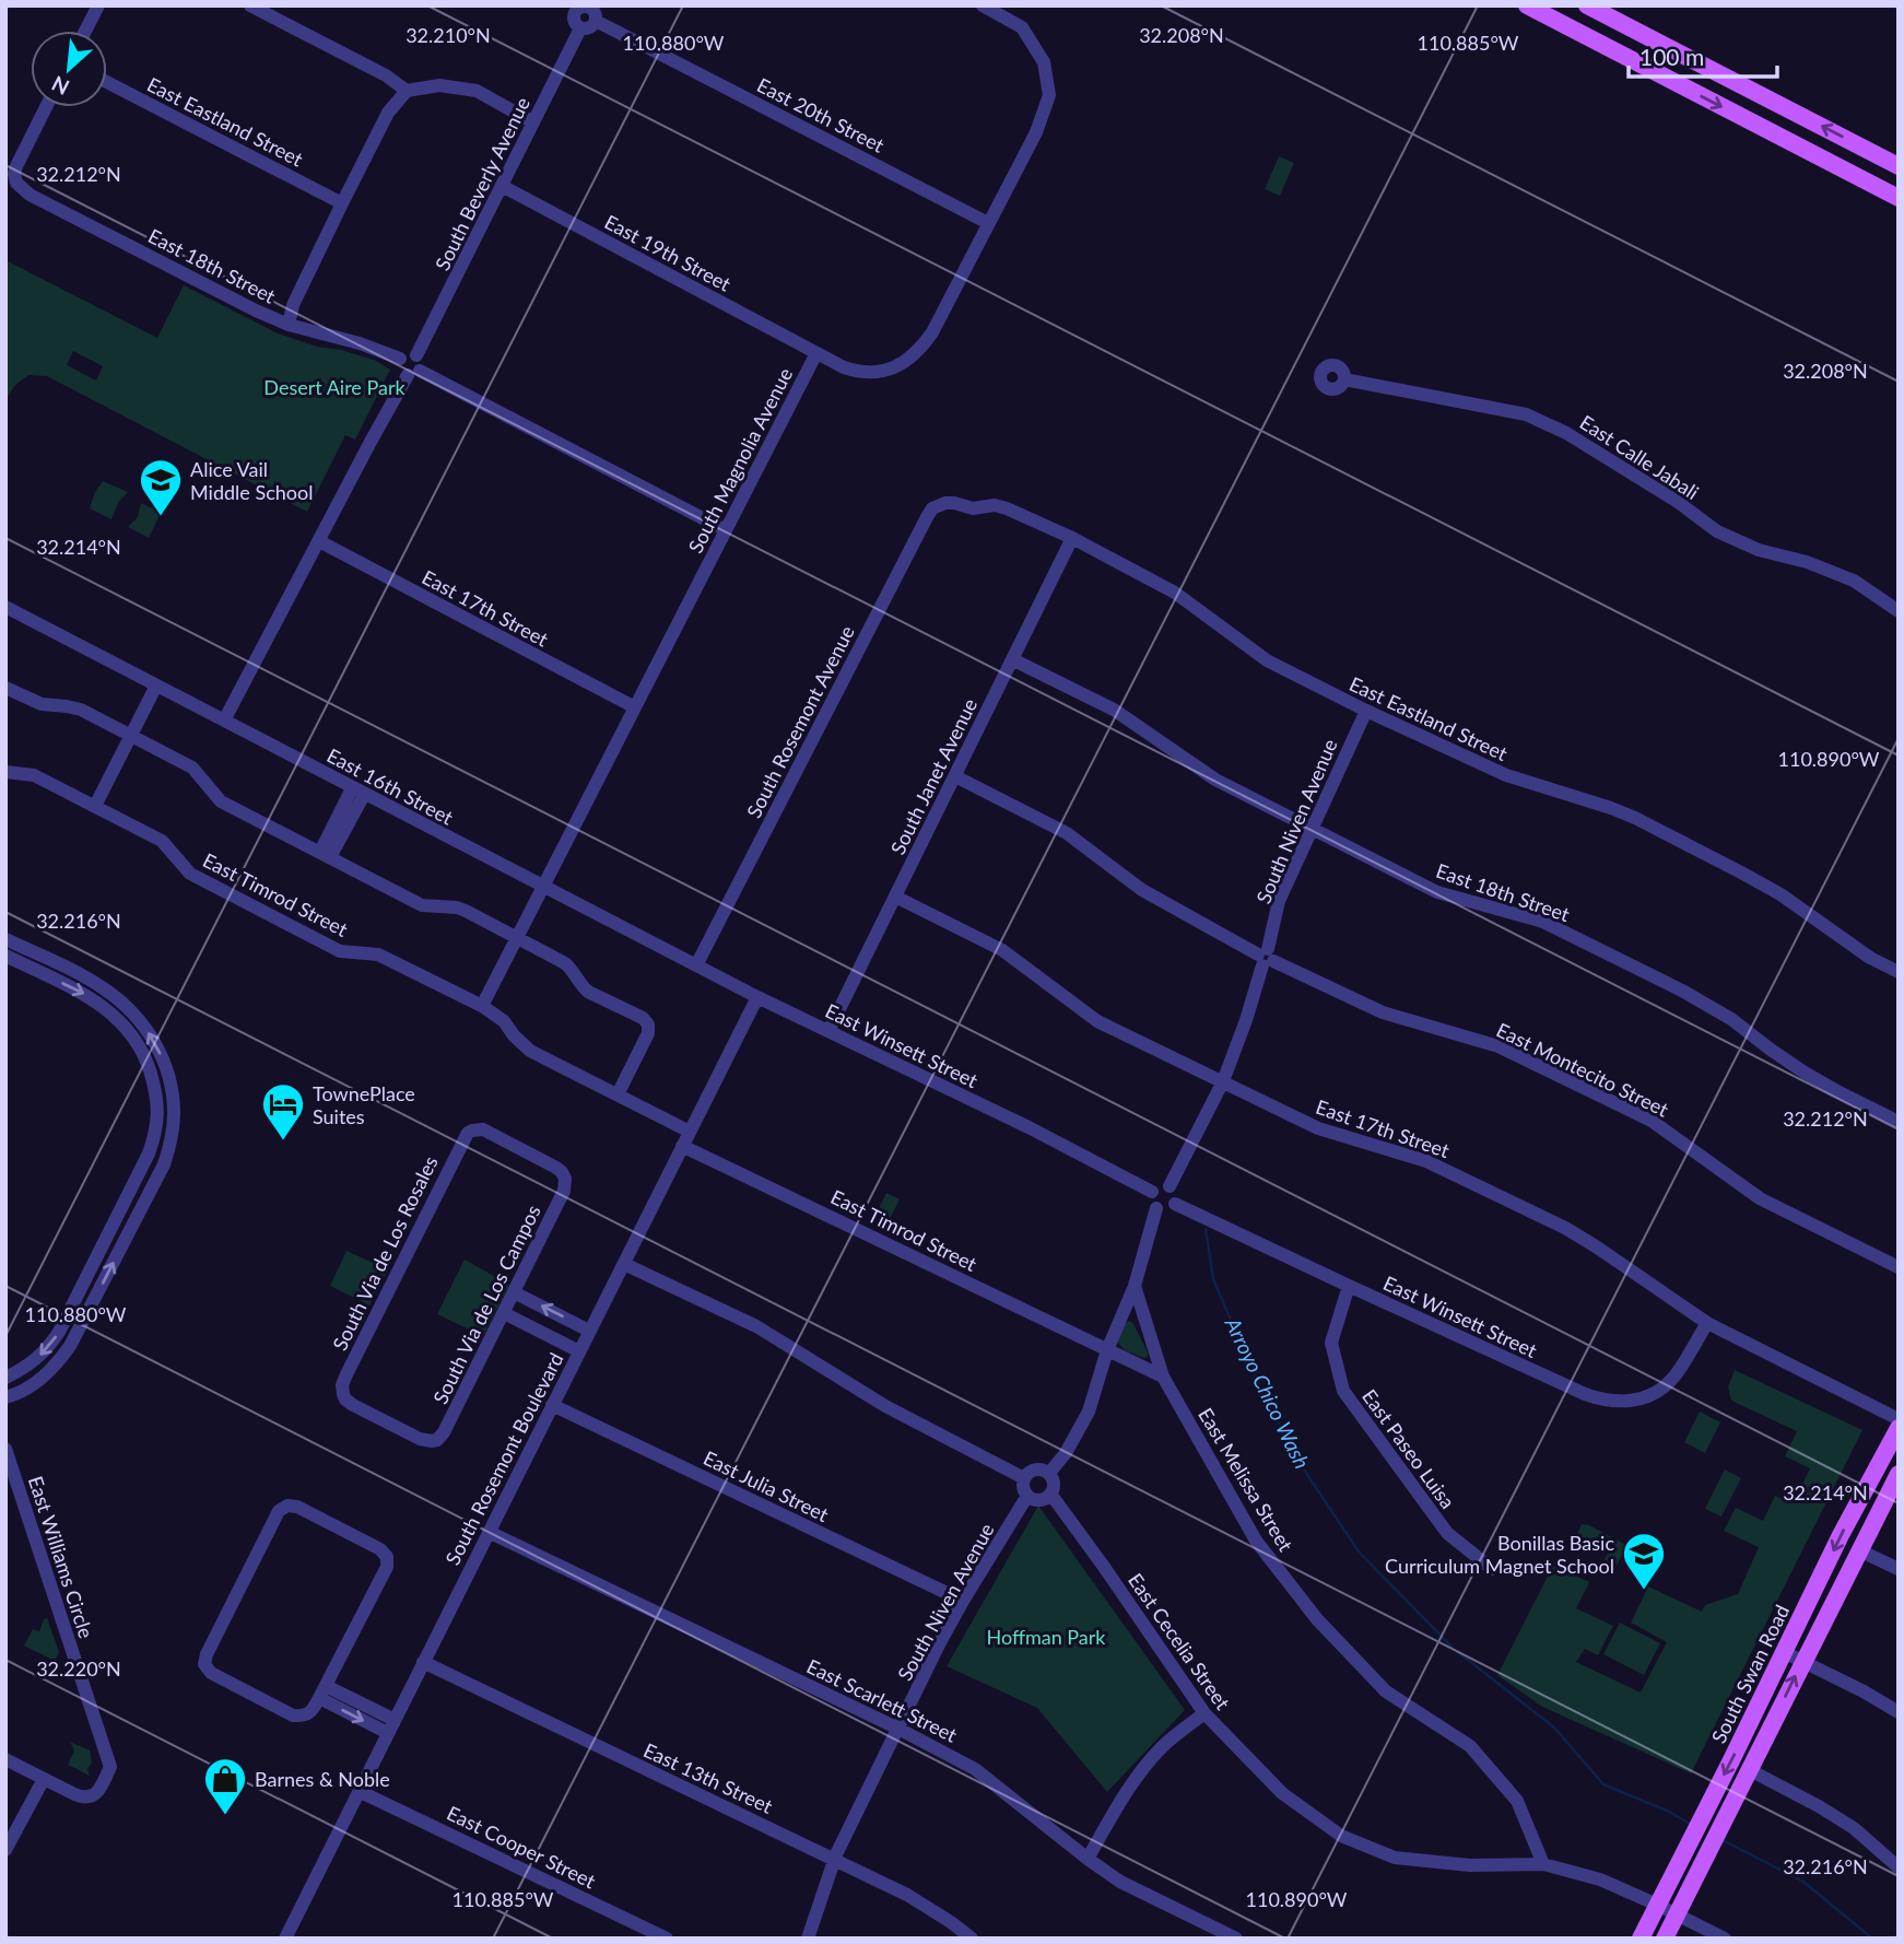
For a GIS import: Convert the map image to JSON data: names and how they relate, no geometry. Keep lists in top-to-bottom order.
{
  "streets": {
    "main road": ["South Swan Road"],
    "street": [
      "East 20th Street",
      "East Eastland Street",
      "South Beverly Avenue",
      "East 19th Street",
      "East 18th Street",
      "East Calle Jabali",
      "South Magnolia Avenue",
      "East 17th Street",
      "South Rosemont Avenue",
      "South Janet Avenue",
      "East 16th Street",
      "South Niven Avenue",
      "East Timrod Street",
      "East Winsett Street",
      "East Montecito Street",
      "South Via de Los Rosales",
      "South Via de Los Campos",
      "East Paseo Luisa",
      "South Rosemont Boulevard",
      "East Melissa Street",
      "East Julia Street",
      "East Williams Circle",
      "East Cecelia Street",
      "East Scarlett Street",
      "East 13th Street",
      "East Cooper Street"
    ]
  },
  "crossings": [
    ["East 20th Street", "South Magnolia Avenue"],
    ["East Eastland Street", "South Rosemont Avenue"],
    ["East Eastland Street", "South Janet Avenue"],
    ["East Eastland Street", "South Niven Avenue"],
    ["South Beverly Avenue", "East 19th Street"],
    ["South Beverly Avenue", "East 18th Street"],
    ["East 19th Street", "South Magnolia Avenue"],
    ["East 18th Street", "South Janet Avenue"],
    ["East 18th Street", "South Niven Avenue"],
    ["South Magnolia Avenue", "East 17th Street"],
    ["South Magnolia Avenue", "East 16th Street"],
    ["South Magnolia Avenue", "East Timrod Street"],
    ["East 17th Street", "South Janet Avenue"],
    ["East 17th Street", "South Niven Avenue"],
    ["East 17th Street", "East Winsett Street"],
    ["South Rosemont Avenue", "East 16th Street"],
    ["South Janet Avenue", "East Winsett Street"],
    ["South Janet Avenue", "East Montecito Street"],
    ["East 16th Street", "East Winsett Street"],
    ["East 16th Street", "South Rosemont Boulevard"],
    ["South Niven Avenue", "East Winsett Street"],
    ["South Niven Avenue", "East Montecito Street"],
    ["South Niven Avenue", "East Julia Street"],
    ["South Niven Avenue", "East Cecelia Street"],
    ["South Niven Avenue", "East Scarlett Street"],
    ["South Niven Avenue", "East 13th Street"],
    ["East Timrod Street", "South Rosemont Boulevard"],
    ["East Winsett Street", "East Paseo Luisa"],
    ["East Winsett Street", "South Rosemont Boulevard"],
    ["South Via de Los Rosales", "South Via de Los Campos"],
    ["South Rosemont Boulevard", "East Julia Street"],
    ["South Rosemont Boulevard", "East Scarlett Street"],
    ["South Rosemont Boulevard", "East 13th Street"],
    ["South Rosemont Boulevard", "East Cooper Street"],
    ["East Melissa Street", "East Cecelia Street"],
    ["East Cecelia Street", "South Swan Road"]
  ],
  "water": ["Arroyo Chico Wash"],
  "parks": ["Desert Aire Park", "Hoffman Park"],
  "places": {
    "school or university": ["Alice Vail Middle School", "Bonillas Basic Curriculum Magnet School"],
    "hotel": ["TownePlace Suites"],
    "shop": ["Barnes & Noble"]
  },
  "scale_bar": "100 m",
  "north": "bottom left",
  "coordinates": [
    "32.210°N",
    "32.208°N",
    "110.880°W",
    "110.885°W",
    "32.212°N",
    "32.214°N",
    "110.890°W",
    "32.216°N",
    "32.220°N"
  ]
}
